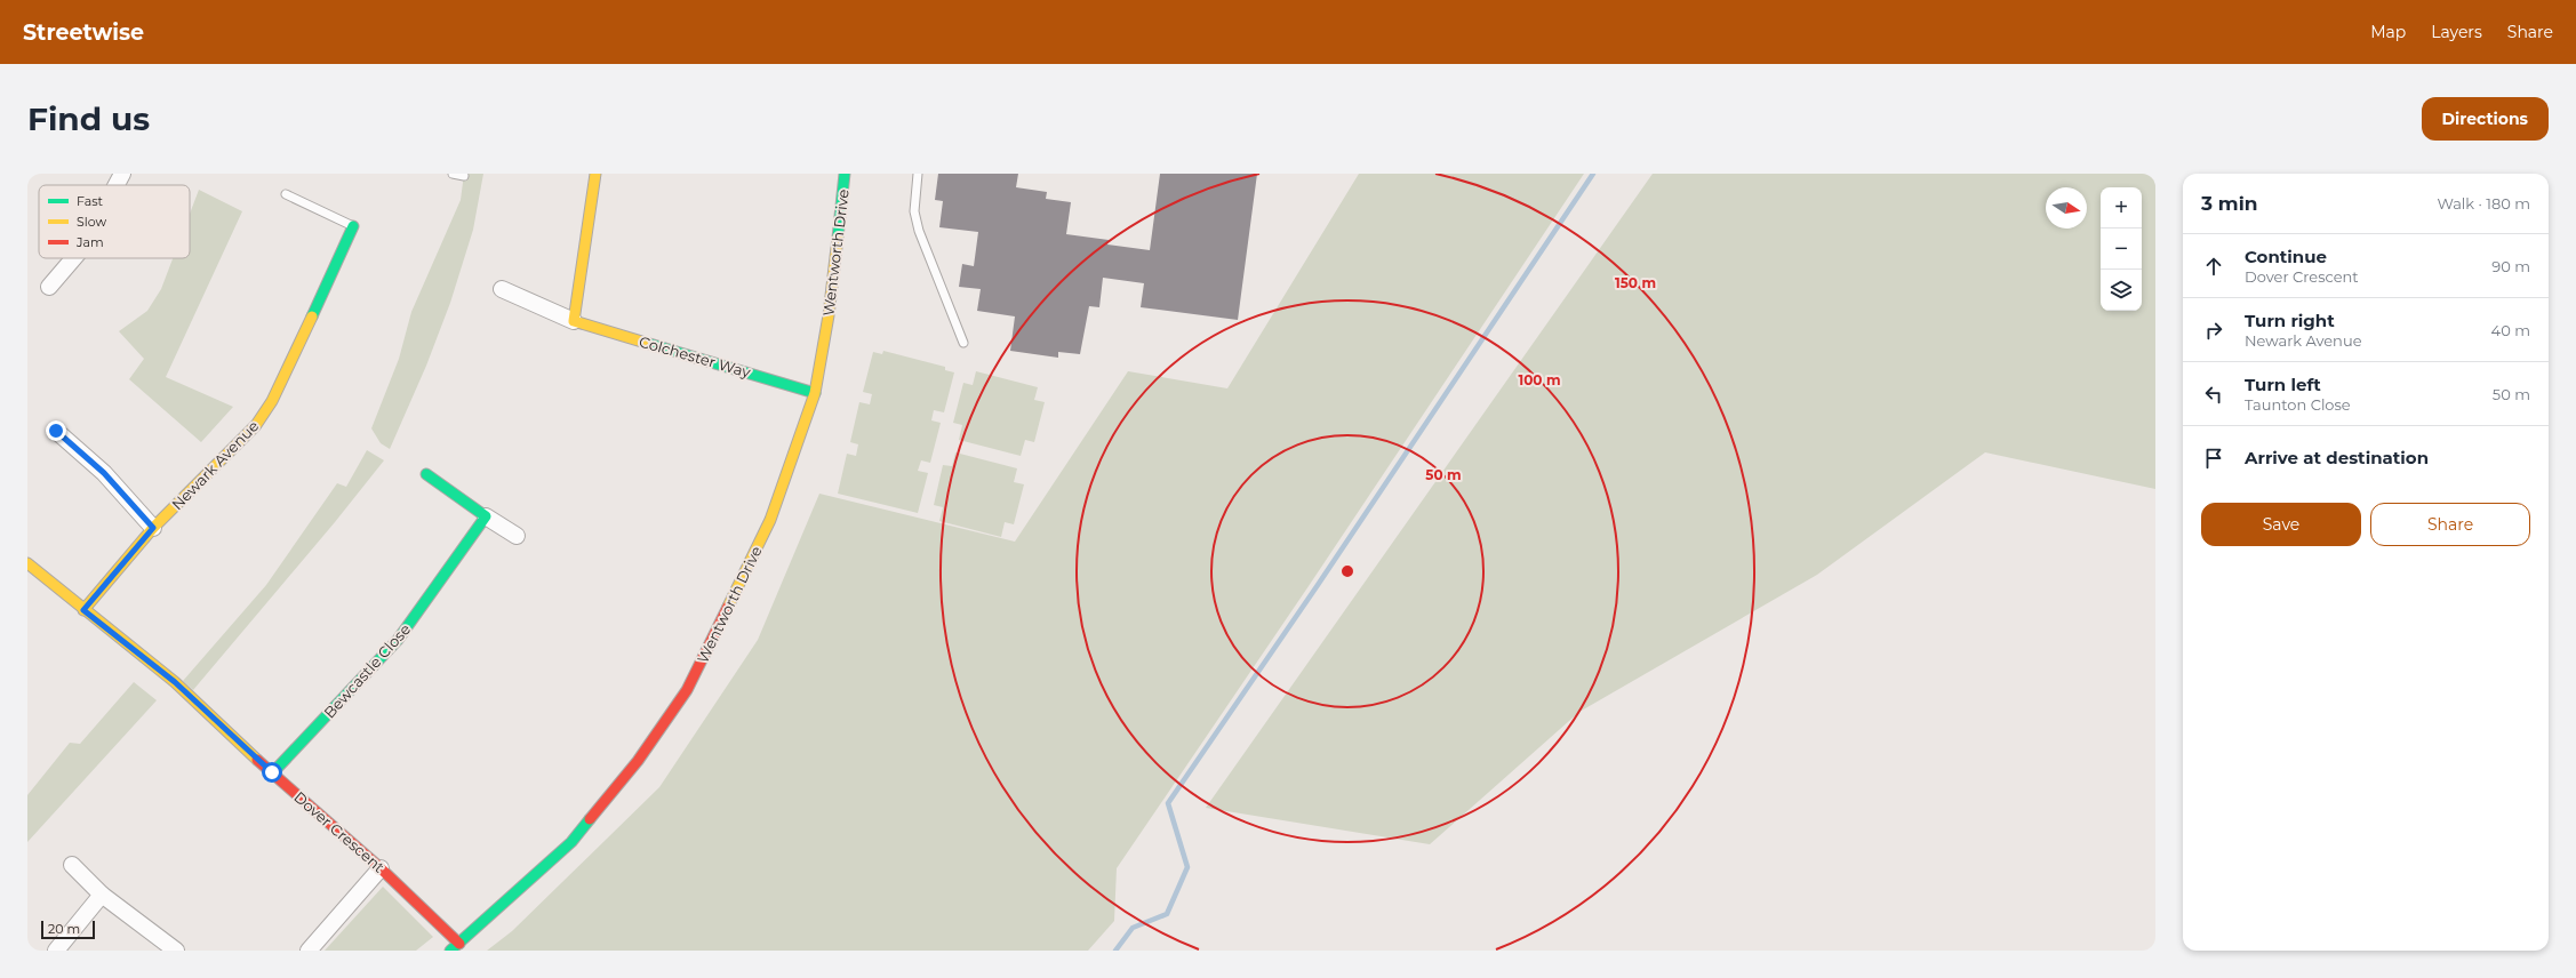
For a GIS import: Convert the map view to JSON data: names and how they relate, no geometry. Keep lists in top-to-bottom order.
{
  "streets": {
    "street": [
      "Wentworth Drive",
      "Colchester Way",
      "Newark Avenue",
      "Bewcastle Close",
      "Dover Crescent"
    ]
  },
  "crossings": [
    ["Wentworth Drive", "Colchester Way"],
    ["Wentworth Drive", "Dover Crescent"],
    ["Newark Avenue", "Dover Crescent"],
    ["Bewcastle Close", "Dover Crescent"]
  ],
  "legend": ["Fast", "Slow", "Jam"],
  "scale_bar": "20 m",
  "north": "right",
  "page": {
    "header": "Streetwise",
    "nav": ["Map", "Layers", "Share"],
    "buttons": [
      "Directions",
      ["Save", "Share"]
    ],
    "title": "Find us",
    "heading": ["3 min", "Walk · 180 m"],
    "map_buttons": ["+", "−"],
    "list": [
      ["Continue", "Dover Crescent", "90 m"],
      ["Turn right", "Newark Avenue", "40 m"],
      ["Turn left", "Taunton Close", "50 m"],
      "Arrive at destination"
    ],
    "scale": "20 m"
  },
  "rings": ["150 m", "100 m", "50 m"]
}
